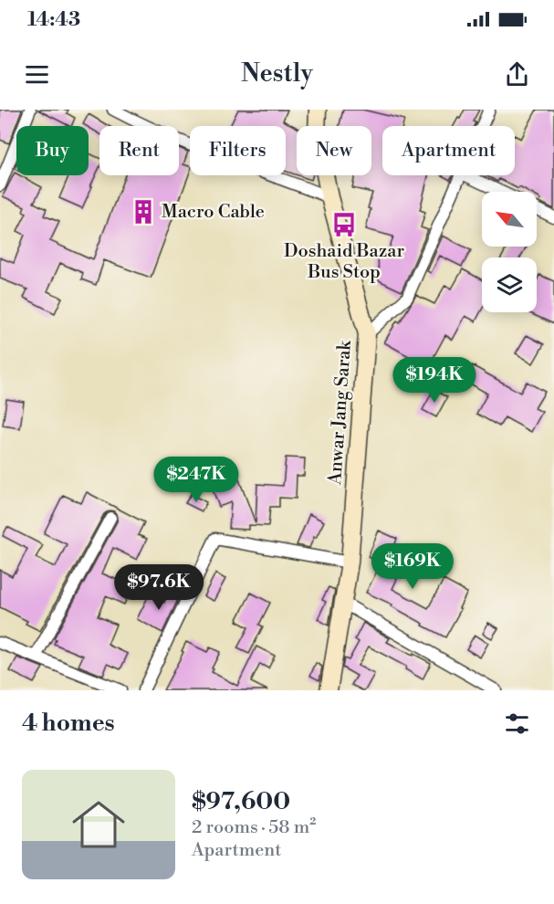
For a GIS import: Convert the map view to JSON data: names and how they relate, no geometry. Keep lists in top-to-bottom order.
{
  "streets": {
    "main road": ["Anwar Jang Sarak"]
  },
  "places": {
    "building": ["Macro Cable"],
    "bus stop": ["Doshaid Bazar Bus Stop"]
  },
  "north": "top left",
  "page": {
    "status": "14:43",
    "header": "Nestly",
    "chip": [
      "Buy",
      "Rent",
      "Filters",
      "New",
      "Apartment"
    ],
    "price": [
      "$194K",
      "$247K",
      "$169K",
      "$97.6K"
    ],
    "heading": "4 homes",
    "list": [
      {
        "name": "$97,600",
        "note": "2 rooms · 58 m² · Apartment"
      }
    ]
  }
}
